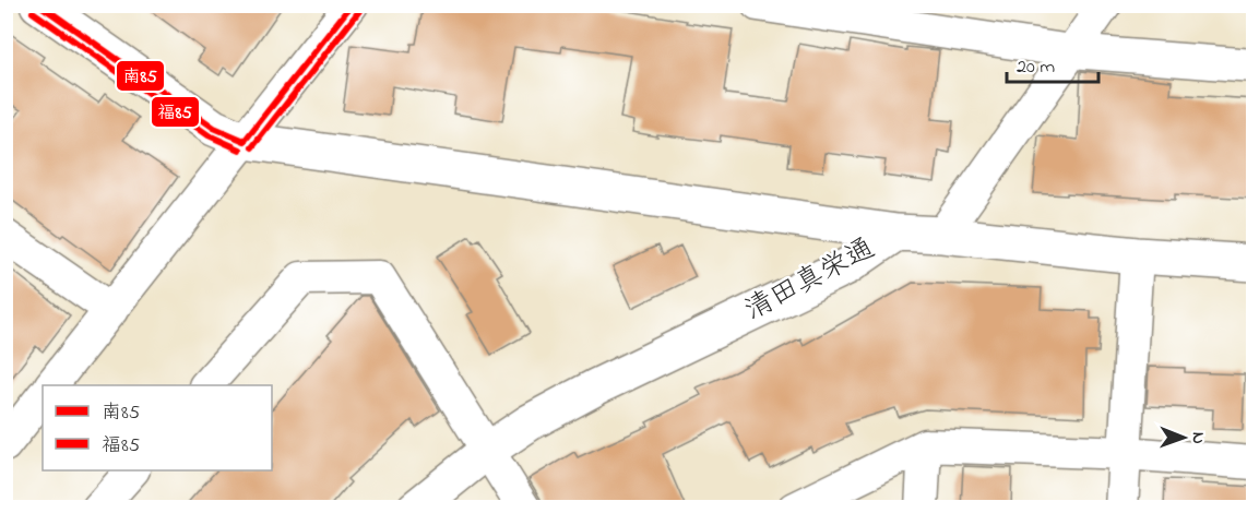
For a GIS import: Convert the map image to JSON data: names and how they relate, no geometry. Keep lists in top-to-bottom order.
{
  "streets": {
    "street": ["清田真栄通"]
  },
  "lines": ["transit line 南85", "transit line 福85"],
  "legend": ["南85", "福85"],
  "scale_bar": "20 m",
  "north": "right"
}
